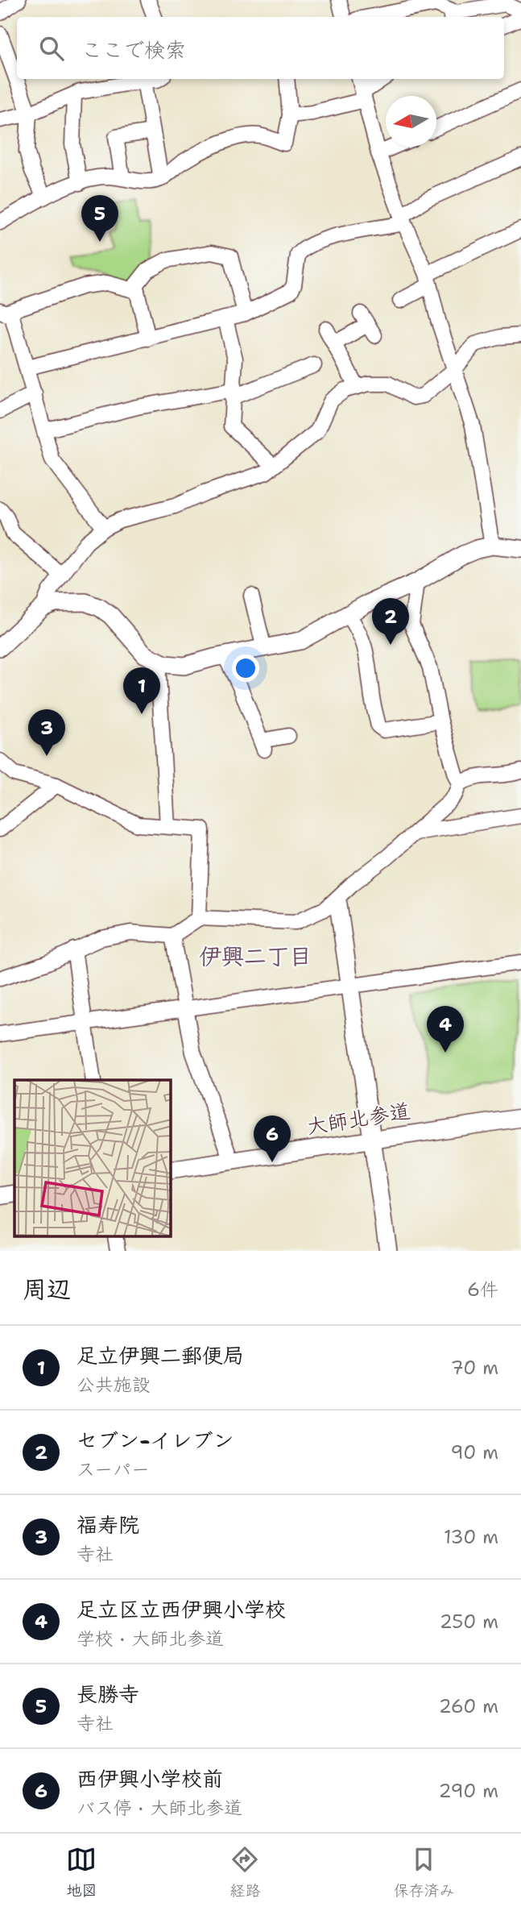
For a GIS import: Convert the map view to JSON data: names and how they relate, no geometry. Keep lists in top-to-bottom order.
{
  "streets": {
    "street": ["大師北参道"]
  },
  "districts": ["伊興二丁目"],
  "north": "left",
  "page": {
    "search": "ここで検索",
    "pins": [
      "5",
      "2",
      "1",
      "3",
      "4",
      "6"
    ],
    "heading": ["周辺", "6件"],
    "list": [
      {
        "mark": "1",
        "name": "足立伊興二郵便局",
        "note": "公共施設",
        "value": "70 m"
      },
      {
        "mark": "2",
        "name": "セブン-イレブン",
        "note": "スーパー",
        "value": "90 m"
      },
      {
        "mark": "3",
        "name": "福寿院",
        "note": "寺社",
        "value": "130 m"
      },
      {
        "mark": "4",
        "name": "足立区立西伊興小学校",
        "note": "学校 · 大師北参道",
        "value": "250 m"
      },
      {
        "mark": "5",
        "name": "長勝寺",
        "note": "寺社",
        "value": "260 m"
      },
      {
        "mark": "6",
        "name": "西伊興小学校前",
        "note": "バス停 · 大師北参道",
        "value": "290 m"
      }
    ],
    "nav": ["地図", "経路", "保存済み"]
  }
}
